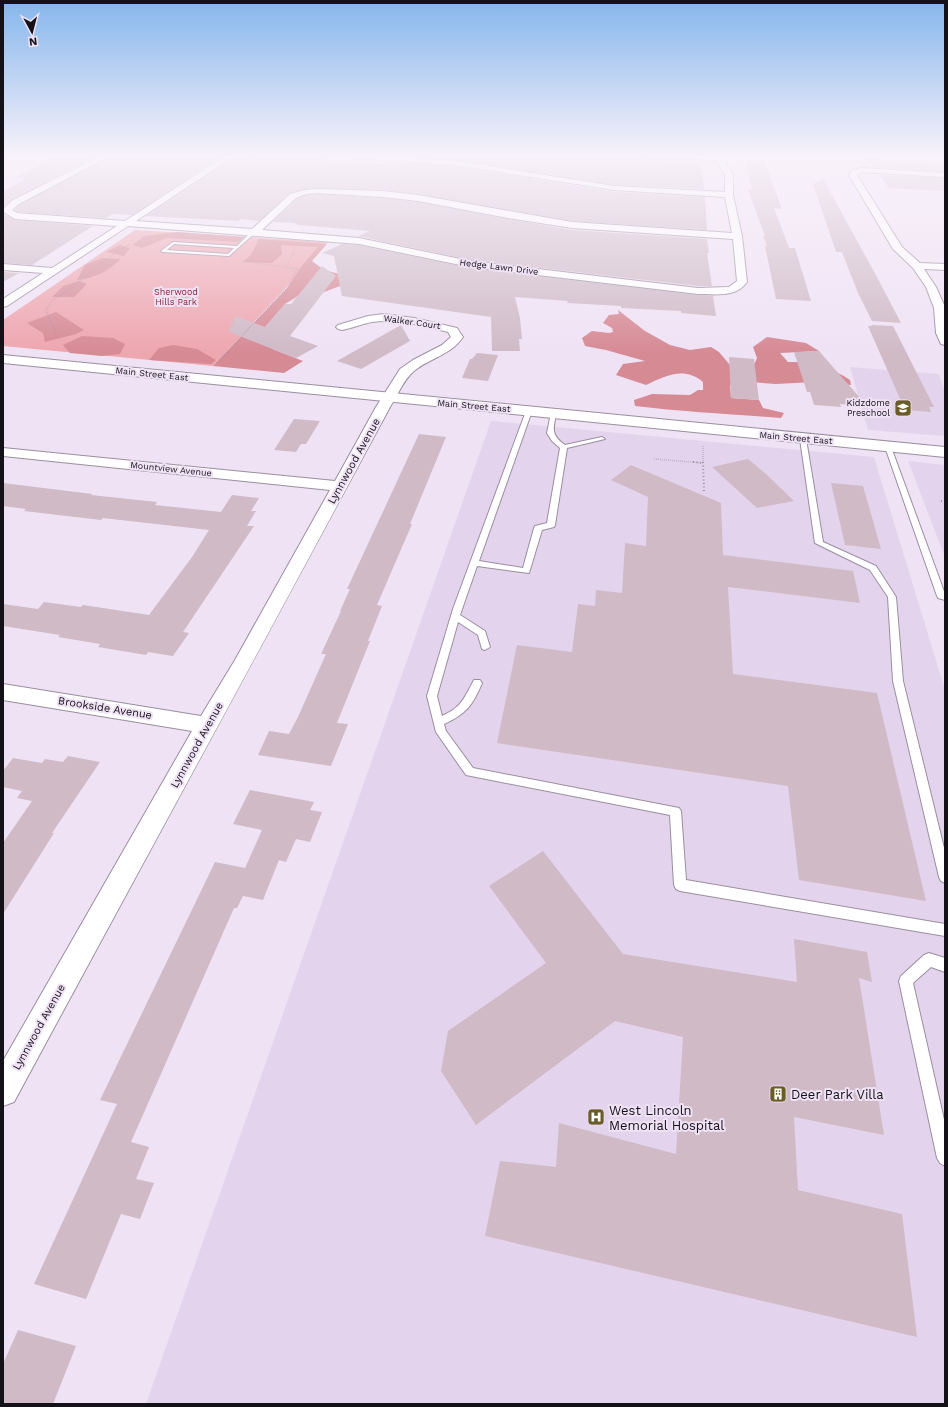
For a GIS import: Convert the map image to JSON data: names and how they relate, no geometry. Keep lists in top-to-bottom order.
{
  "streets": {
    "main road": ["Main Street East"],
    "street": [
      "Hedge Lawn Drive",
      "Walker Court",
      "Lynnwood Avenue",
      "Mountview Avenue",
      "Brookside Avenue"
    ]
  },
  "crossings": [
    ["Walker Court", "Main Street East"],
    ["Walker Court", "Lynnwood Avenue"],
    ["Main Street East", "Lynnwood Avenue"],
    ["Lynnwood Avenue", "Mountview Avenue"],
    ["Lynnwood Avenue", "Brookside Avenue"]
  ],
  "parks": ["Sherwood Hills Park"],
  "places": {
    "school or university": ["Kidzdome Preschool"],
    "building": ["Deer Park Villa"],
    "hospital": ["West Lincoln Memorial Hospital"]
  },
  "north": "bottom"
}
